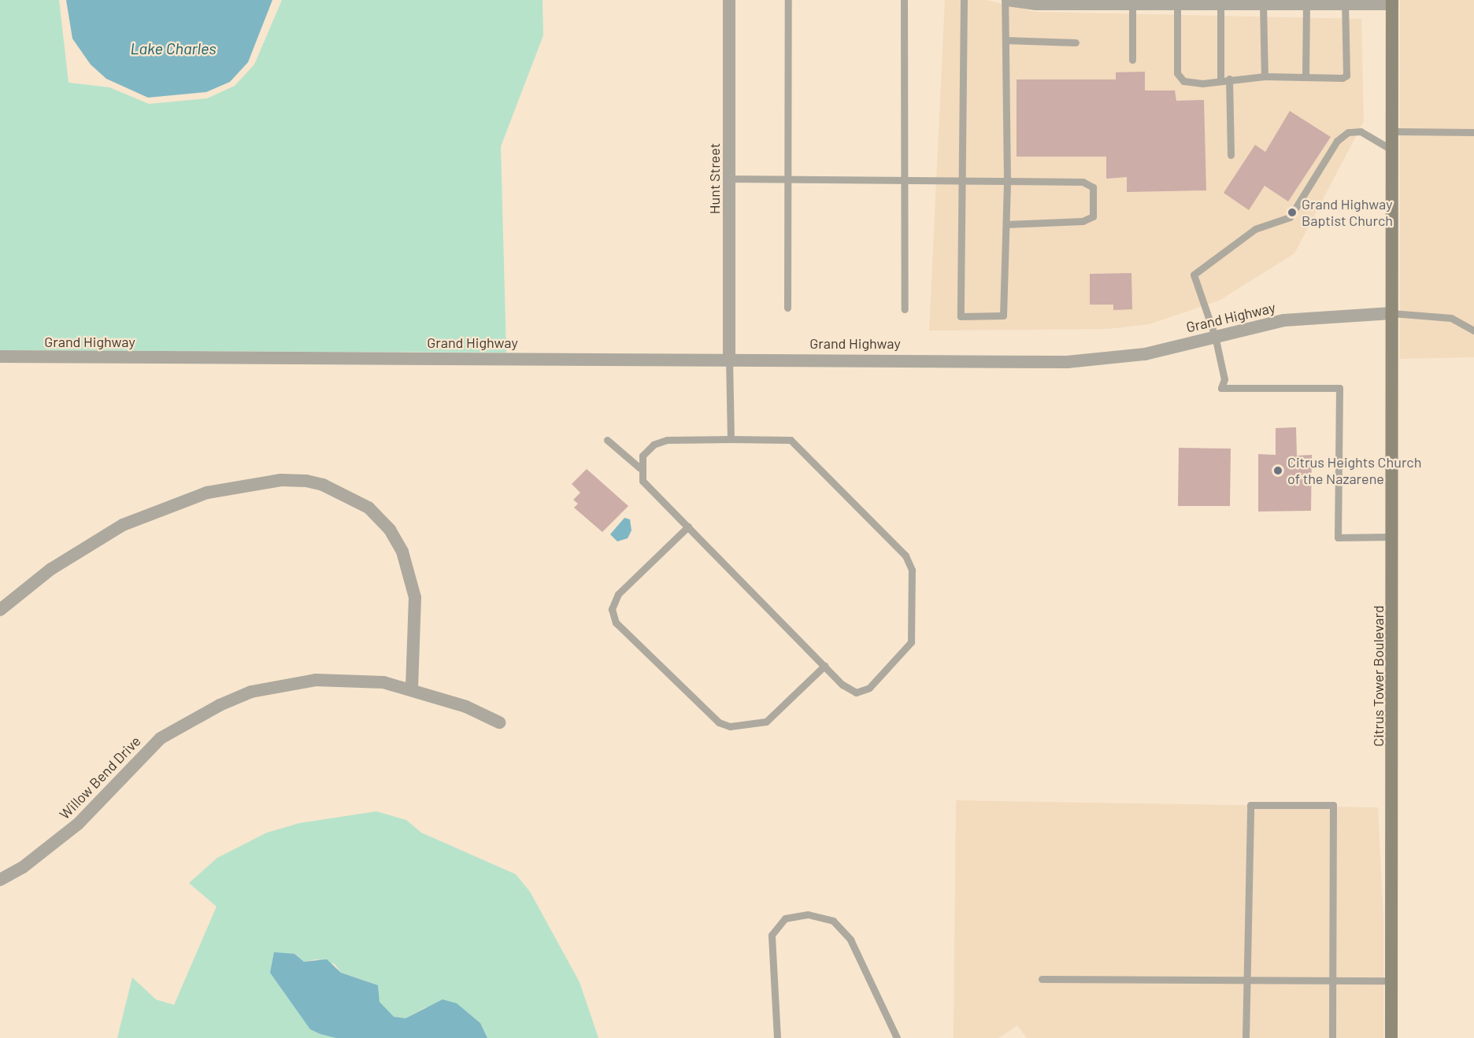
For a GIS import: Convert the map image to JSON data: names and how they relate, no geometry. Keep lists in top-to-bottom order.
{
  "streets": {
    "main road": ["Citrus Tower Boulevard"],
    "street": ["Hunt Street", "Grand Highway", "Willow Bend Drive"]
  },
  "crossings": [
    ["Hunt Street", "Grand Highway"],
    ["Grand Highway", "Citrus Tower Boulevard"]
  ],
  "water": ["Lake Charles"],
  "places": ["Grand Highway Baptist Church", "Citrus Heights Church of the Nazarene"]
}
